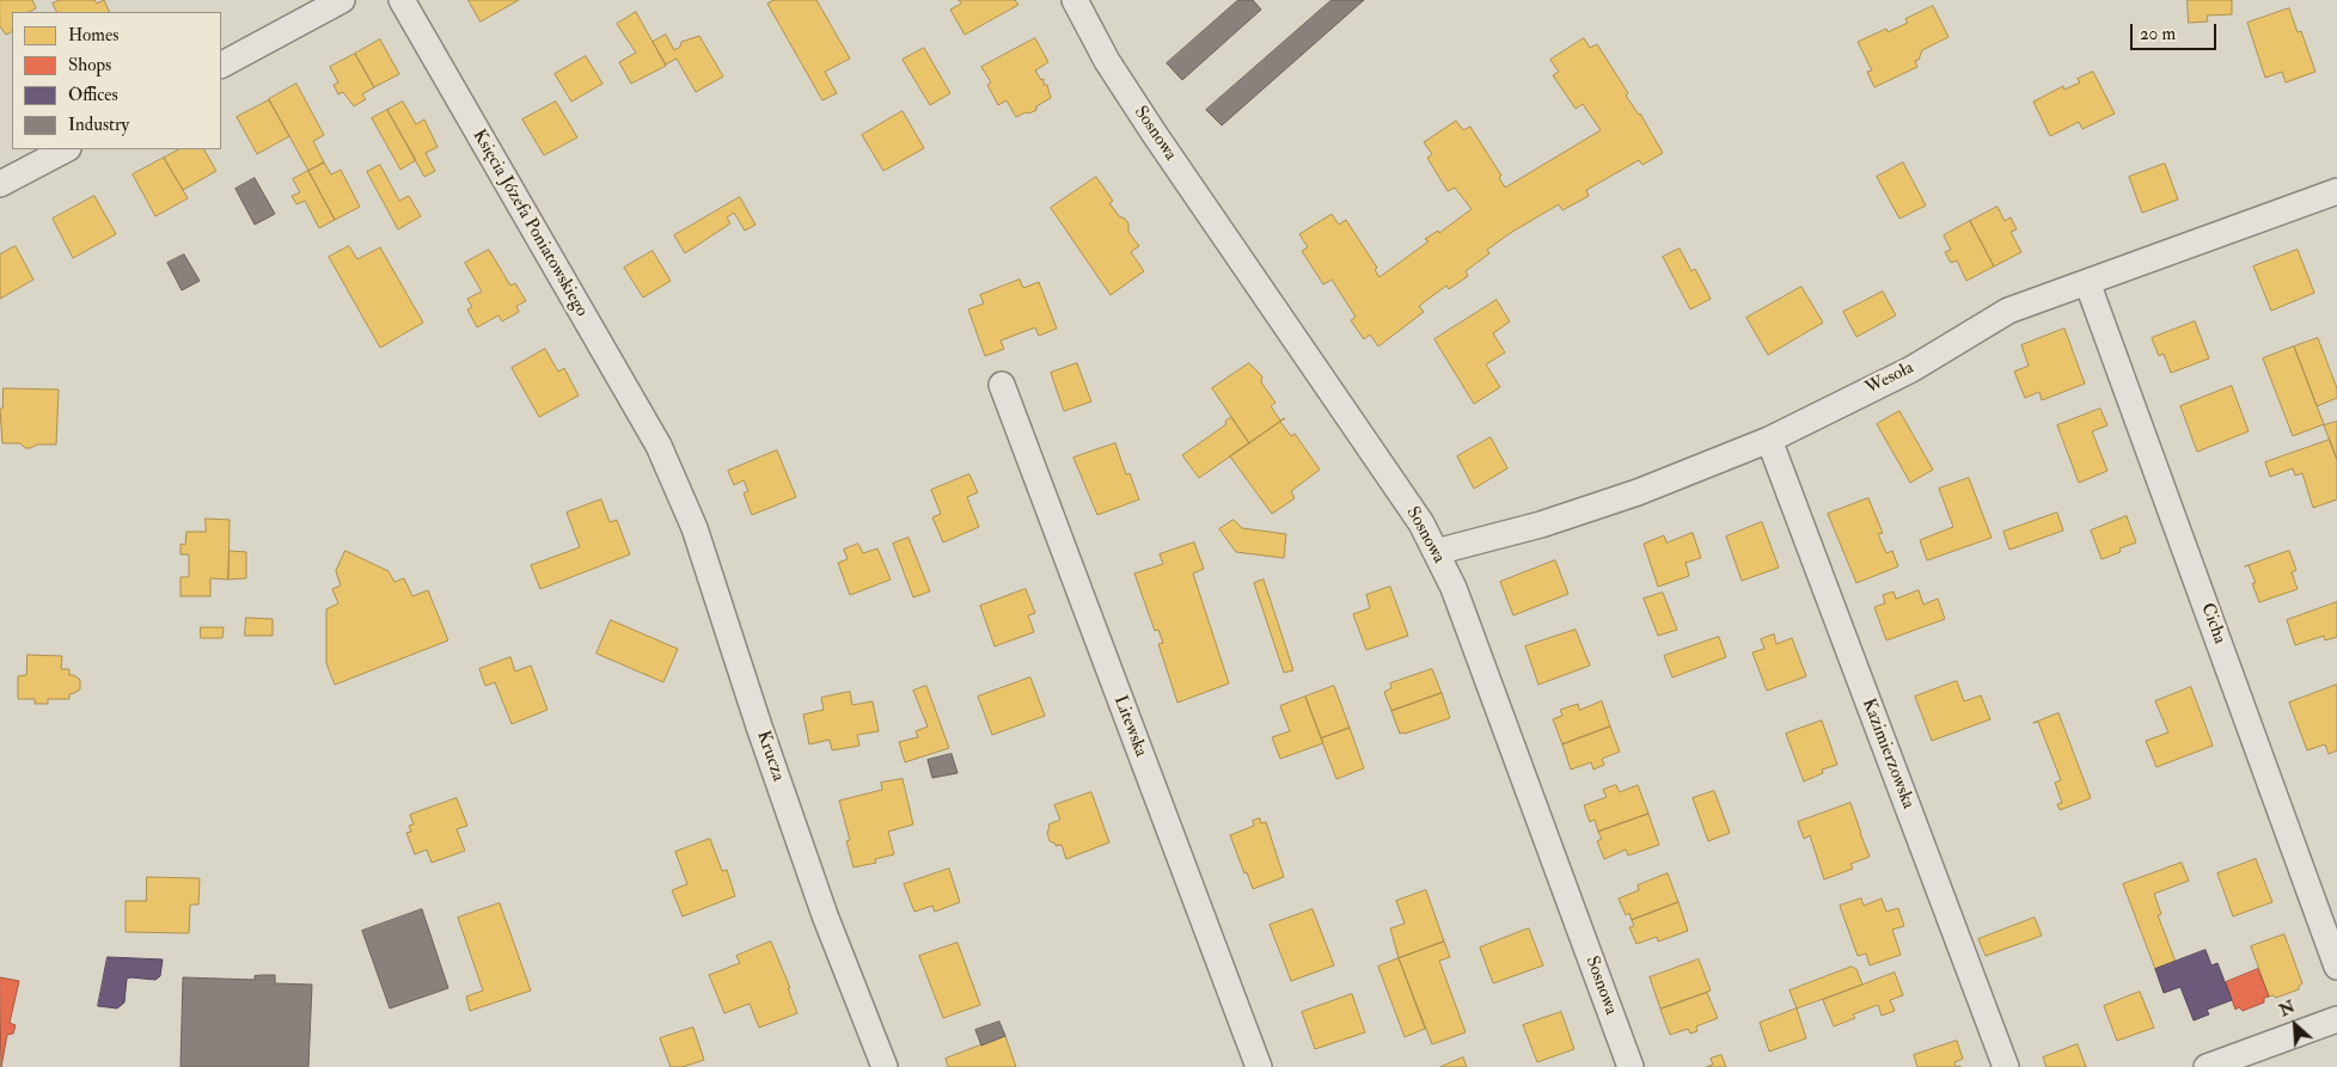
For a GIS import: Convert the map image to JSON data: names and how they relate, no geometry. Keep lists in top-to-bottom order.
{
  "streets": {
    "street": [
      "Sosnowa",
      "Księcia Józefa Poniatowskiego",
      "Wesoła",
      "Cicha",
      "Litewska",
      "Kazimierzowska",
      "Krucza"
    ]
  },
  "crossings": [
    ["Sosnowa", "Wesoła"],
    ["Księcia Józefa Poniatowskiego", "Krucza"],
    ["Wesoła", "Cicha"],
    ["Wesoła", "Kazimierzowska"]
  ],
  "legend": [
    "Homes",
    "Shops",
    "Offices",
    "Industry"
  ],
  "scale_bar": "20 m",
  "north": "top left"
}
